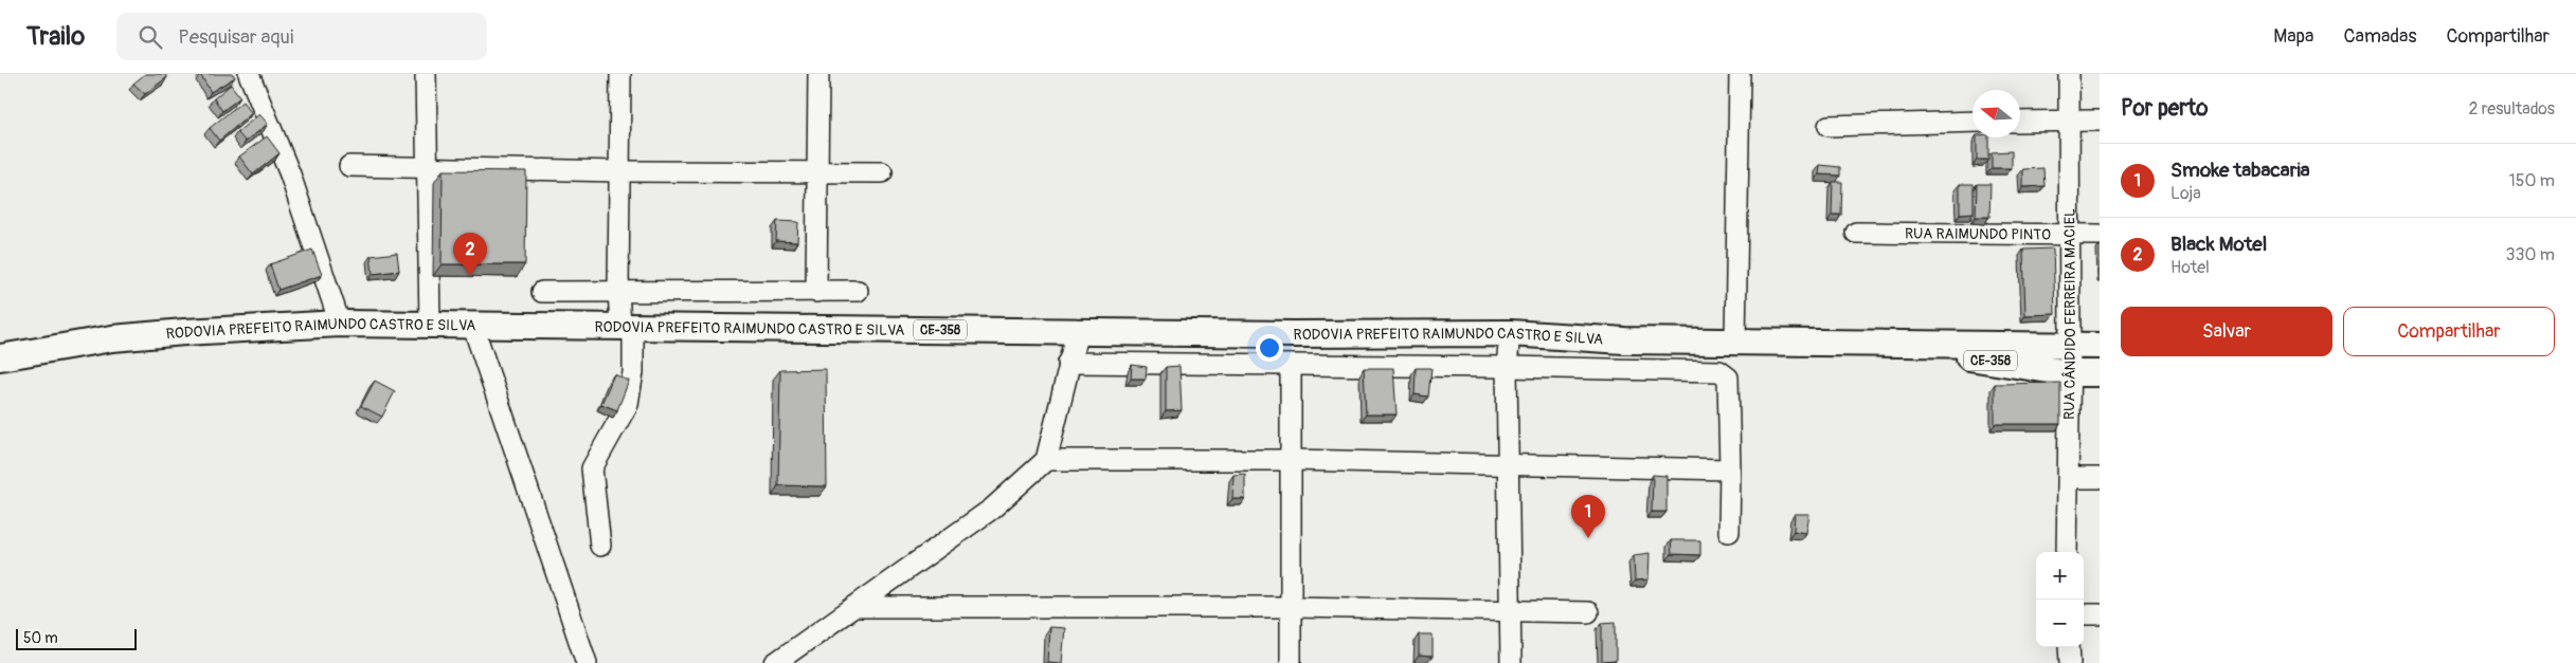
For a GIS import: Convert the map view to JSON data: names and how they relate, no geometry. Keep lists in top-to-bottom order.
{
  "streets": {
    "main road": ["RODOVIA PREFEITO RAIMUNDO CASTRO E SILVA", "CE-358"],
    "street": ["RUA RAIMUNDO PINTO", "RUA CÂNDIDO FERREIRA MACIEL"]
  },
  "crossings": [
    ["RUA RAIMUNDO PINTO", "RUA CÂNDIDO FERREIRA MACIEL"],
    ["RUA CÂNDIDO FERREIRA MACIEL", "CE-358"],
    ["RODOVIA PREFEITO RAIMUNDO CASTRO E SILVA", "CE-358"]
  ],
  "scale_bar": "50 m",
  "north": "left",
  "page": {
    "header": "Trailo",
    "search": "Pesquisar aqui",
    "nav": ["Mapa", "Camadas", "Compartilhar"],
    "heading": ["Por perto", "2 resultados"],
    "list": [
      {
        "mark": "1",
        "name": "Smoke tabacaria",
        "note": "Loja",
        "value": "150 m"
      },
      {
        "mark": "2",
        "name": "Black Motel",
        "note": "Hotel",
        "value": "330 m"
      }
    ],
    "pins": ["2", "1"],
    "buttons": ["Salvar", "Compartilhar"],
    "map_buttons": ["+", "−"],
    "scale": "50 m"
  }
}
